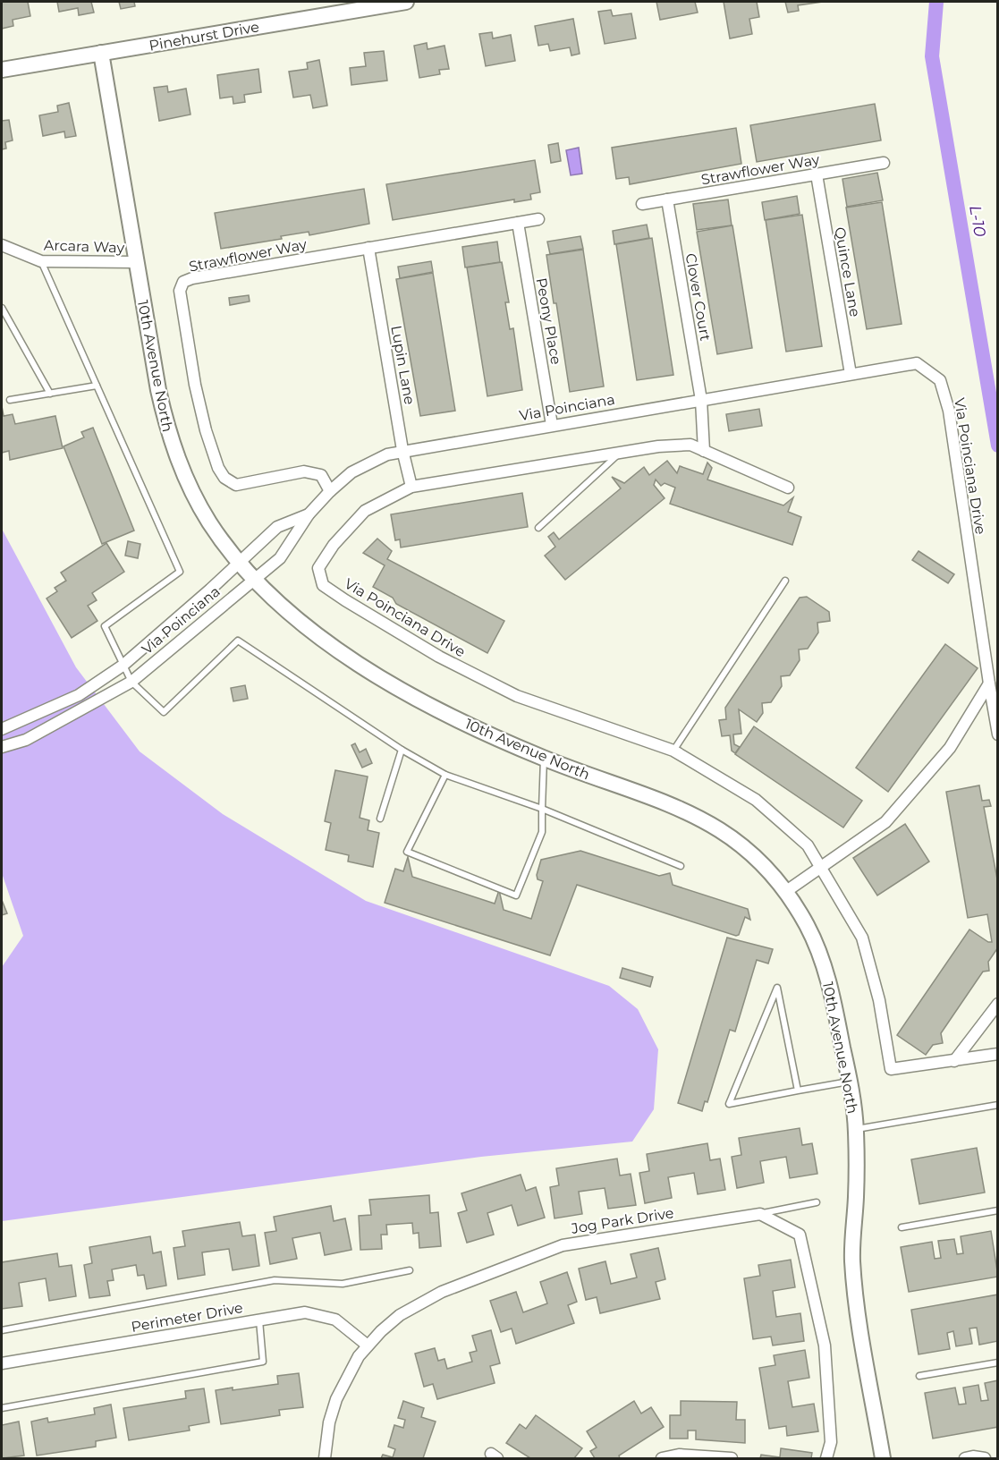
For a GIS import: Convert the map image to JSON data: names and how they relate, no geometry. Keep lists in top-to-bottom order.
{
  "streets": {
    "street": [
      "Pinehurst Drive",
      "Strawflower Way",
      "Arcara Way",
      "Quince Lane",
      "Clover Court",
      "Peony Place",
      "Lupin Lane",
      "10th Avenue North",
      "Via Poinciana",
      "Via Poinciana Drive",
      "Jog Park Drive",
      "Perimeter Drive"
    ]
  },
  "crossings": [
    ["Pinehurst Drive", "10th Avenue North"],
    ["Strawflower Way", "Quince Lane"],
    ["Strawflower Way", "Clover Court"],
    ["Strawflower Way", "Peony Place"],
    ["Strawflower Way", "Lupin Lane"],
    ["Strawflower Way", "Via Poinciana"],
    ["Arcara Way", "10th Avenue North"],
    ["Quince Lane", "Via Poinciana"],
    ["Quince Lane", "Via Poinciana Drive"],
    ["Clover Court", "Via Poinciana"],
    ["Peony Place", "Via Poinciana"],
    ["Lupin Lane", "Via Poinciana"],
    ["Lupin Lane", "Via Poinciana Drive"],
    ["10th Avenue North", "Via Poinciana"],
    ["Via Poinciana", "Via Poinciana Drive"],
    ["Jog Park Drive", "Perimeter Drive"]
  ],
  "water": ["L-10"]
}
